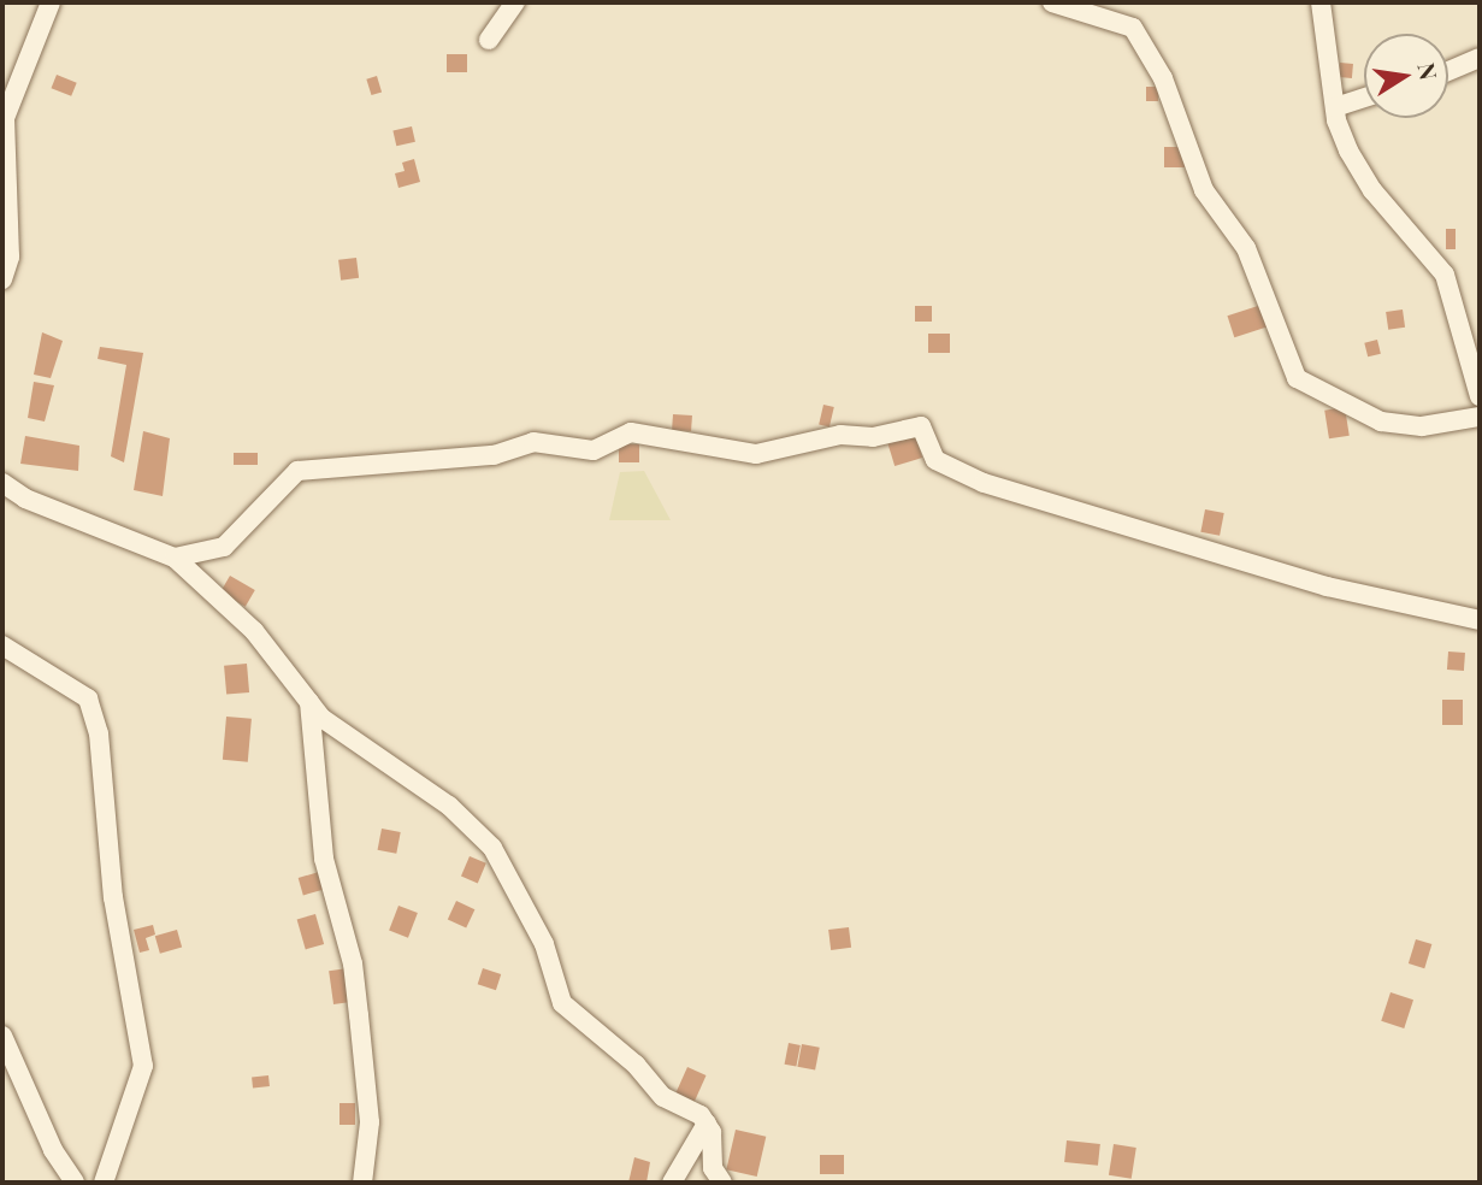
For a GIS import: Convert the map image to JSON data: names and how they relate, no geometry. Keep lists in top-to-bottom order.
{
  "north": "right"
}
